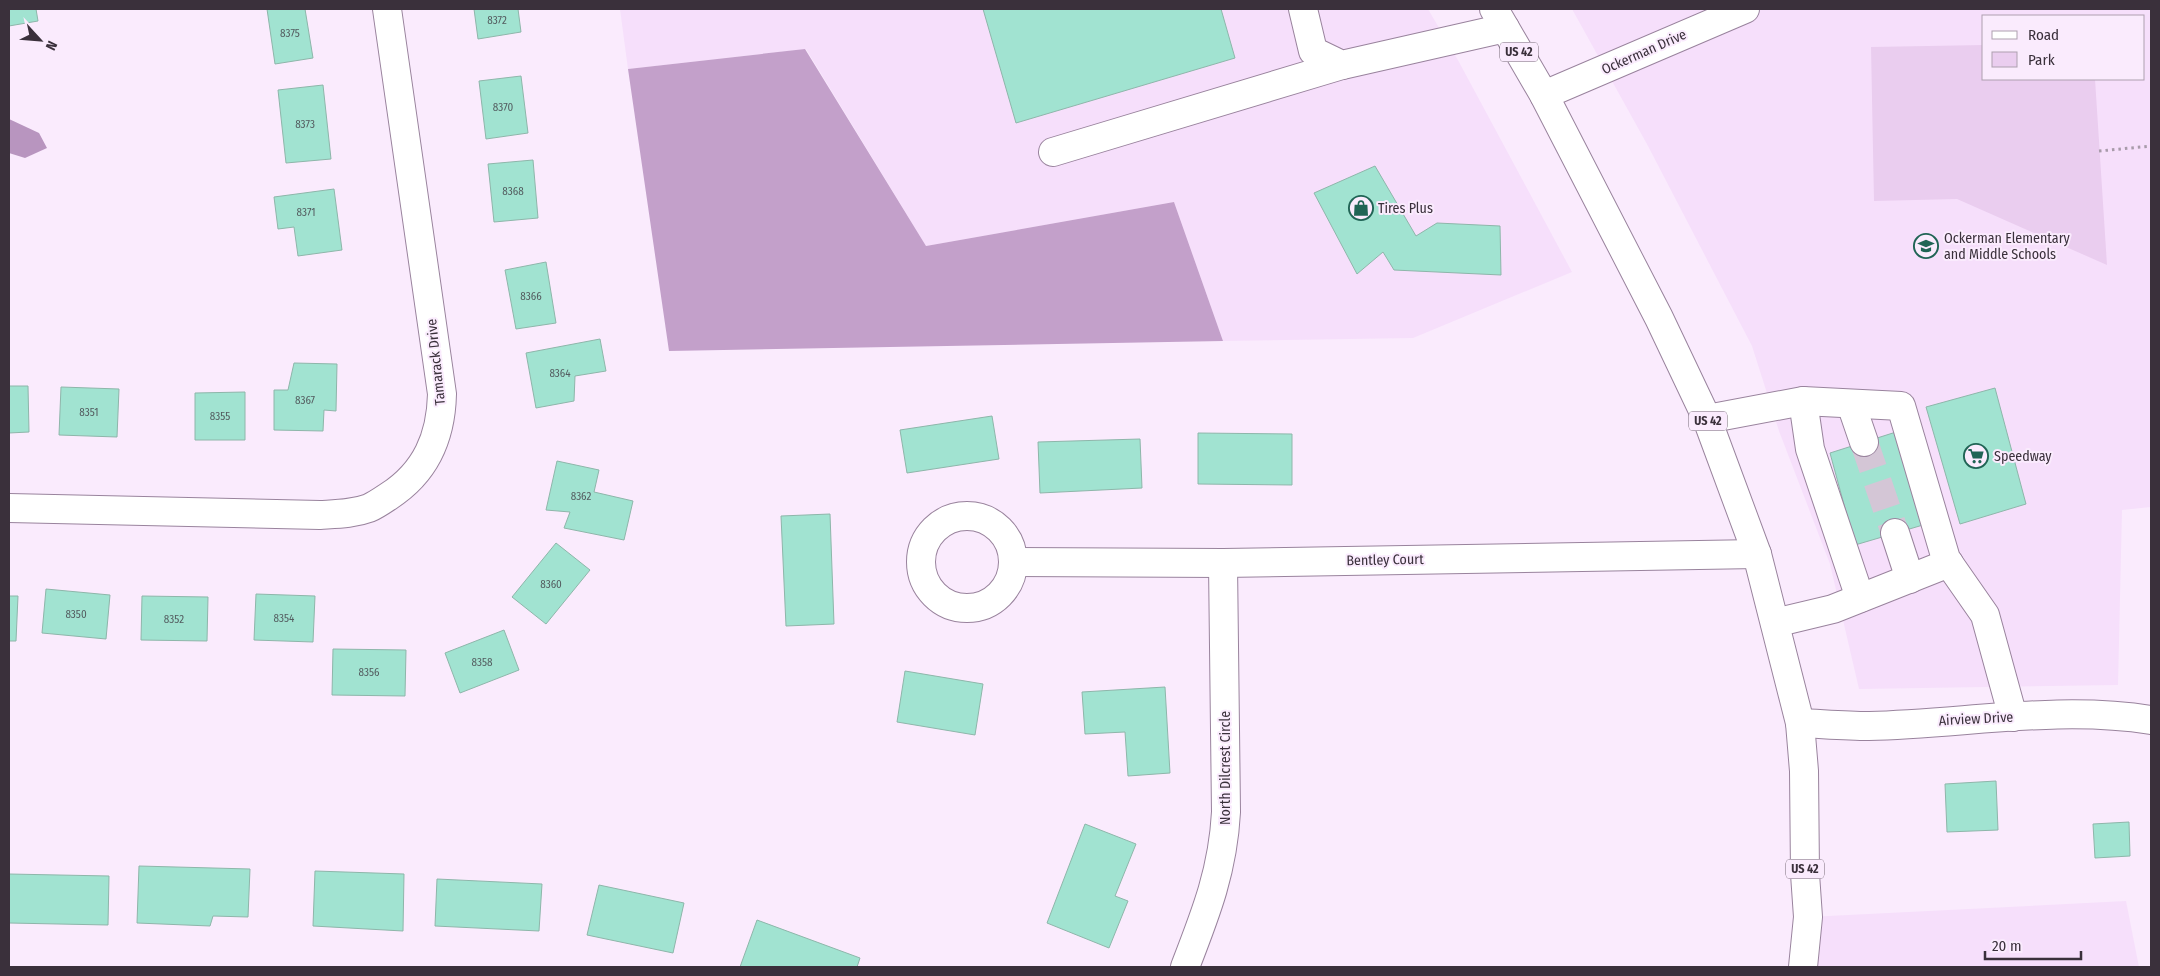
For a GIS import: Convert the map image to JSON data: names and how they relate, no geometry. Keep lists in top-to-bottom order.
{
  "streets": {
    "street": [
      "US 42",
      "Ockerman Drive",
      "Tamarack Drive",
      "Bentley Court",
      "Airview Drive",
      "North Dilcrest Circle"
    ]
  },
  "crossings": [
    ["US 42", "Ockerman Drive"],
    ["US 42", "Bentley Court"],
    ["US 42", "Airview Drive"],
    ["Bentley Court", "North Dilcrest Circle"]
  ],
  "places": {
    "shop": ["Tires Plus"],
    "school or university": ["Ockerman Elementary and Middle Schools"],
    "supermarket": ["Speedway"]
  },
  "house_numbers": [
    "8372",
    "8375",
    "8370",
    "8373",
    "8368",
    "8371",
    "8366",
    "8364",
    "8367",
    "8351",
    "8355",
    "8362",
    "8360",
    "8350",
    "8354",
    "8352",
    "8358",
    "8356"
  ],
  "legend": ["Road", "Park"],
  "scale_bar": "20 m",
  "north": "bottom right"
}
